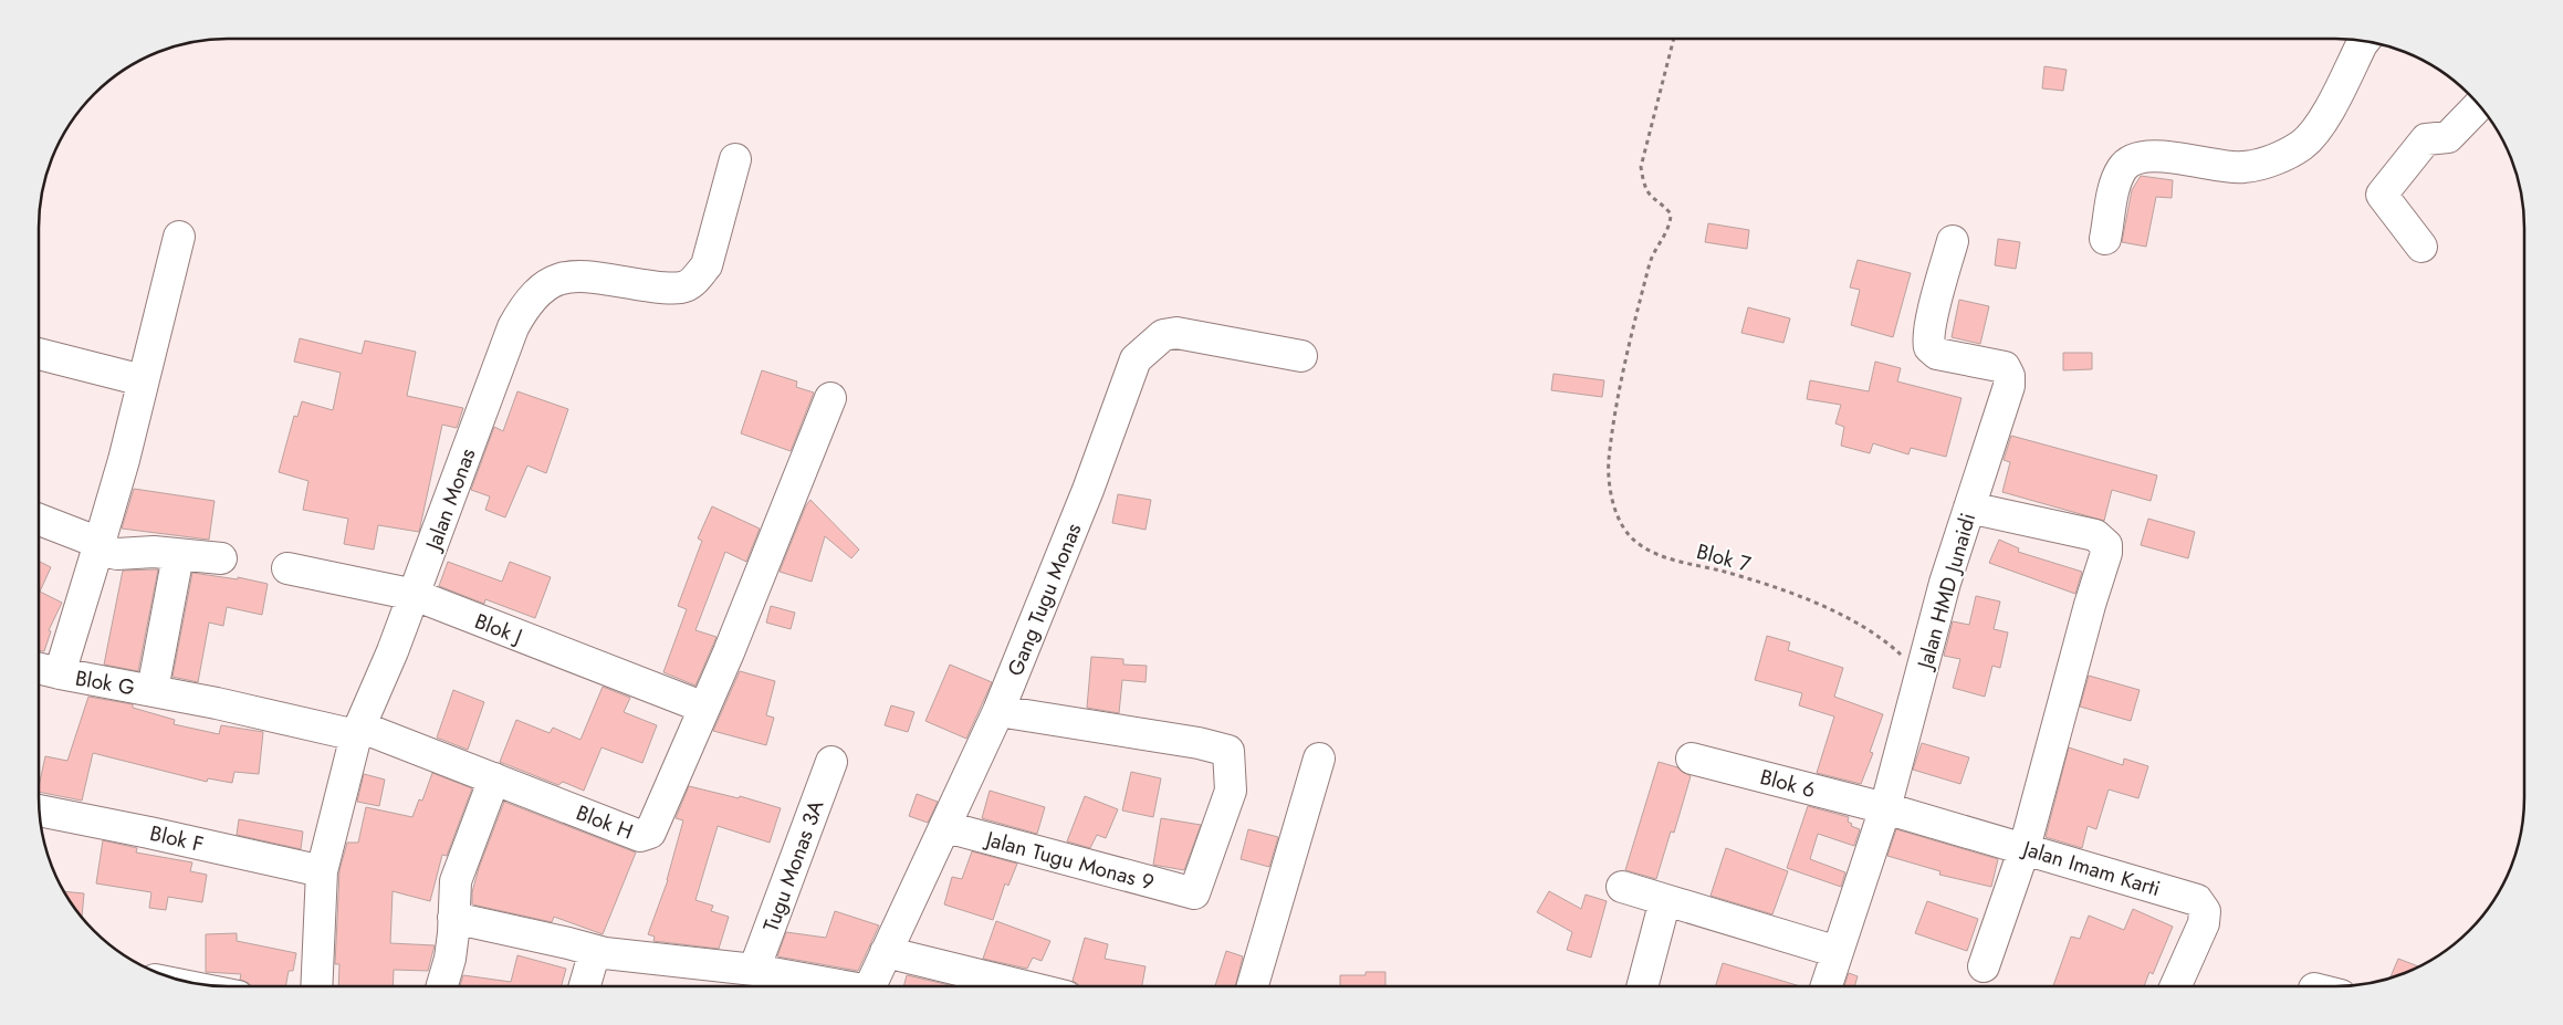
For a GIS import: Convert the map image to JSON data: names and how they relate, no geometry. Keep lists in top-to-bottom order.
{
  "streets": {
    "street": [
      "Jalan Monas",
      "Jalan HMD Junaidi",
      "Gang Tugu Monas",
      "Blok J",
      "Blok G",
      "Blok 6",
      "Blok H",
      "Blok F",
      "Jalan Tugu Monas 9",
      "Tugu Monas 3A",
      "Jalan Imam Karti"
    ],
    "path": ["Blok 7"]
  },
  "crossings": [
    ["Jalan Monas", "Blok J"],
    ["Jalan Monas", "Blok G"],
    ["Jalan Monas", "Blok F"],
    ["Blok 7", "Jalan HMD Junaidi"],
    ["Jalan HMD Junaidi", "Blok 6"],
    ["Jalan HMD Junaidi", "Jalan Imam Karti"],
    ["Gang Tugu Monas", "Jalan Tugu Monas 9"],
    ["Blok J", "Blok H"],
    ["Blok G", "Blok H"],
    ["Blok 6", "Jalan Imam Karti"]
  ]
}
